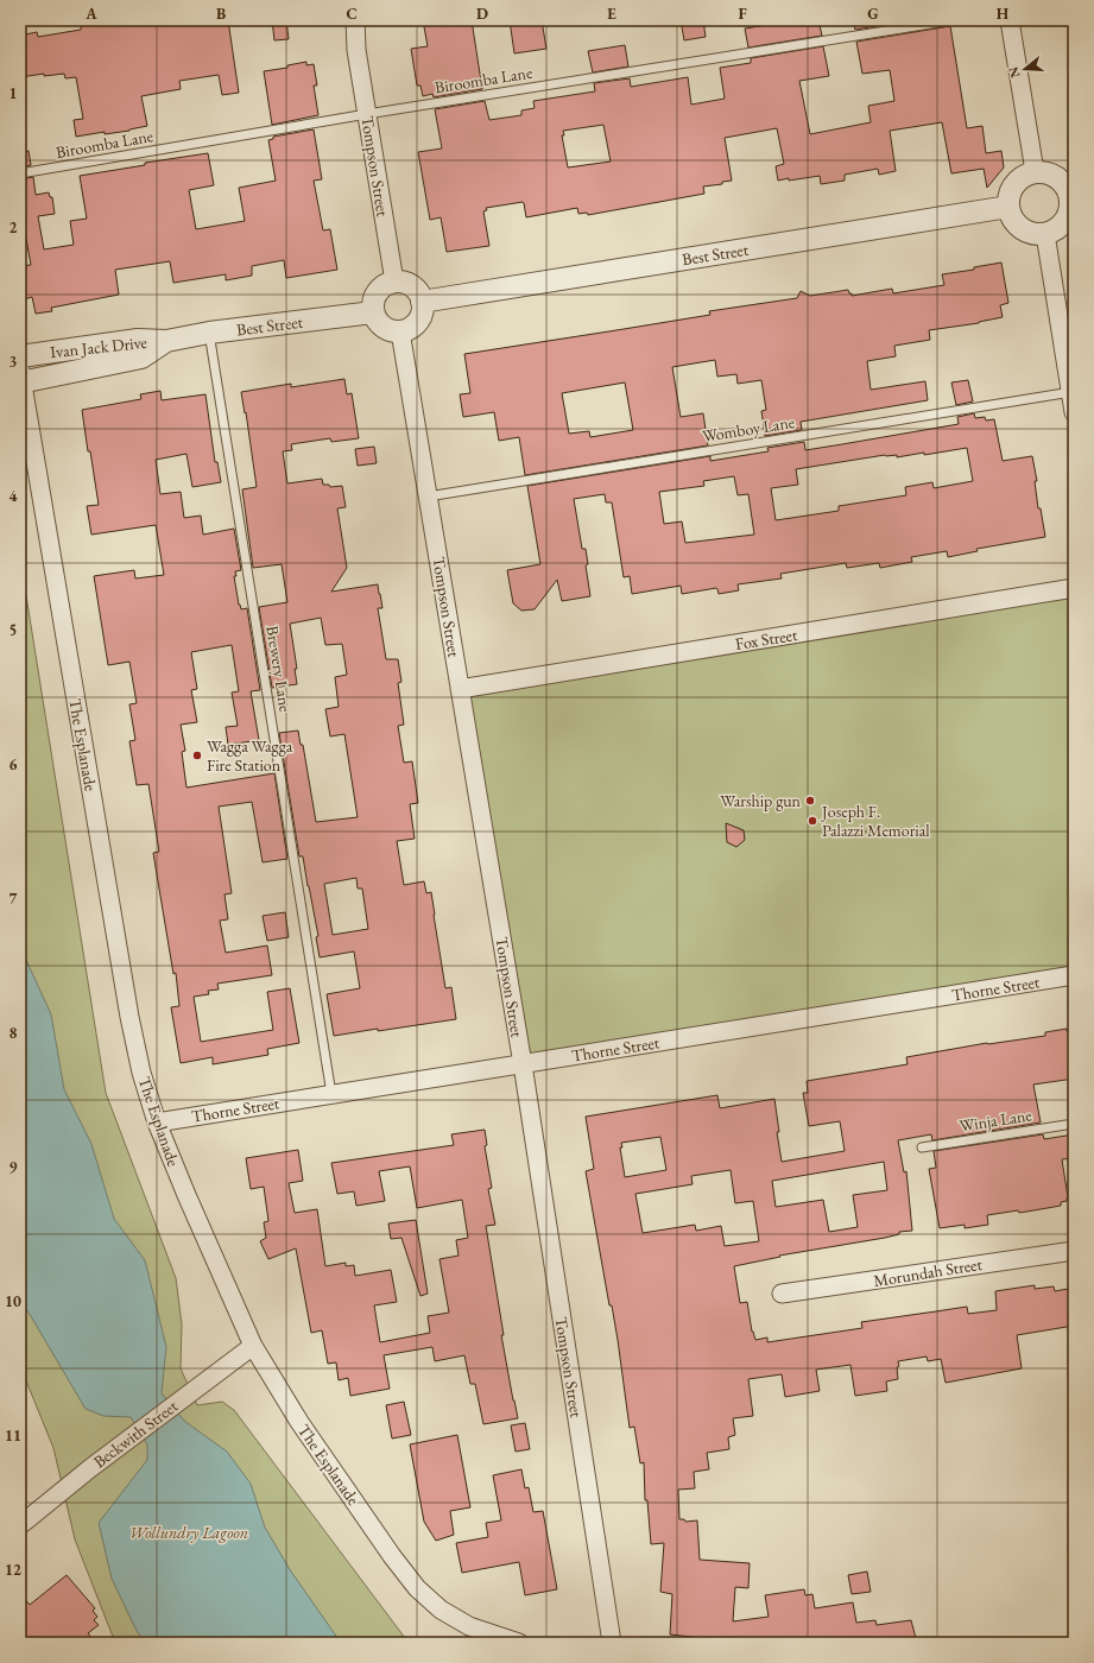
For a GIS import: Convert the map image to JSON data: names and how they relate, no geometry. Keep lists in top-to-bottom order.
{
  "streets": {
    "street": [
      "Tompson Street",
      "Best Street",
      "Ivan Jack Drive",
      "Fox Street",
      "The Esplanade",
      "Thorne Street",
      "Morundah Street",
      "Beckwith Street"
    ],
    "lane": [
      "Biroomba Lane",
      "Womboy Lane",
      "Brewery Lane",
      "Winja Lane"
    ]
  },
  "crossings": [
    ["Biroomba Lane", "Tompson Street"],
    ["Tompson Street", "Best Street"],
    ["Tompson Street", "Womboy Lane"],
    ["Tompson Street", "Fox Street"],
    ["Tompson Street", "Thorne Street"],
    ["Best Street", "Ivan Jack Drive"],
    ["Best Street", "Brewery Lane"],
    ["Ivan Jack Drive", "The Esplanade"],
    ["Brewery Lane", "Thorne Street"],
    ["The Esplanade", "Thorne Street"],
    ["The Esplanade", "Beckwith Street"]
  ],
  "parks": ["Wollundry Lagoon"],
  "places": ["Wagga Wagga Fire Station", "Warship gun", "Joseph F. Palazzi Memorial"],
  "north": "left",
  "grid": {
    "columns": [
      "A",
      "B",
      "C",
      "D",
      "E",
      "F",
      "G",
      "H"
    ],
    "rows": [
      "1",
      "2",
      "3",
      "4",
      "5",
      "6",
      "7",
      "8",
      "9",
      "10",
      "11",
      "12"
    ]
  }
}
